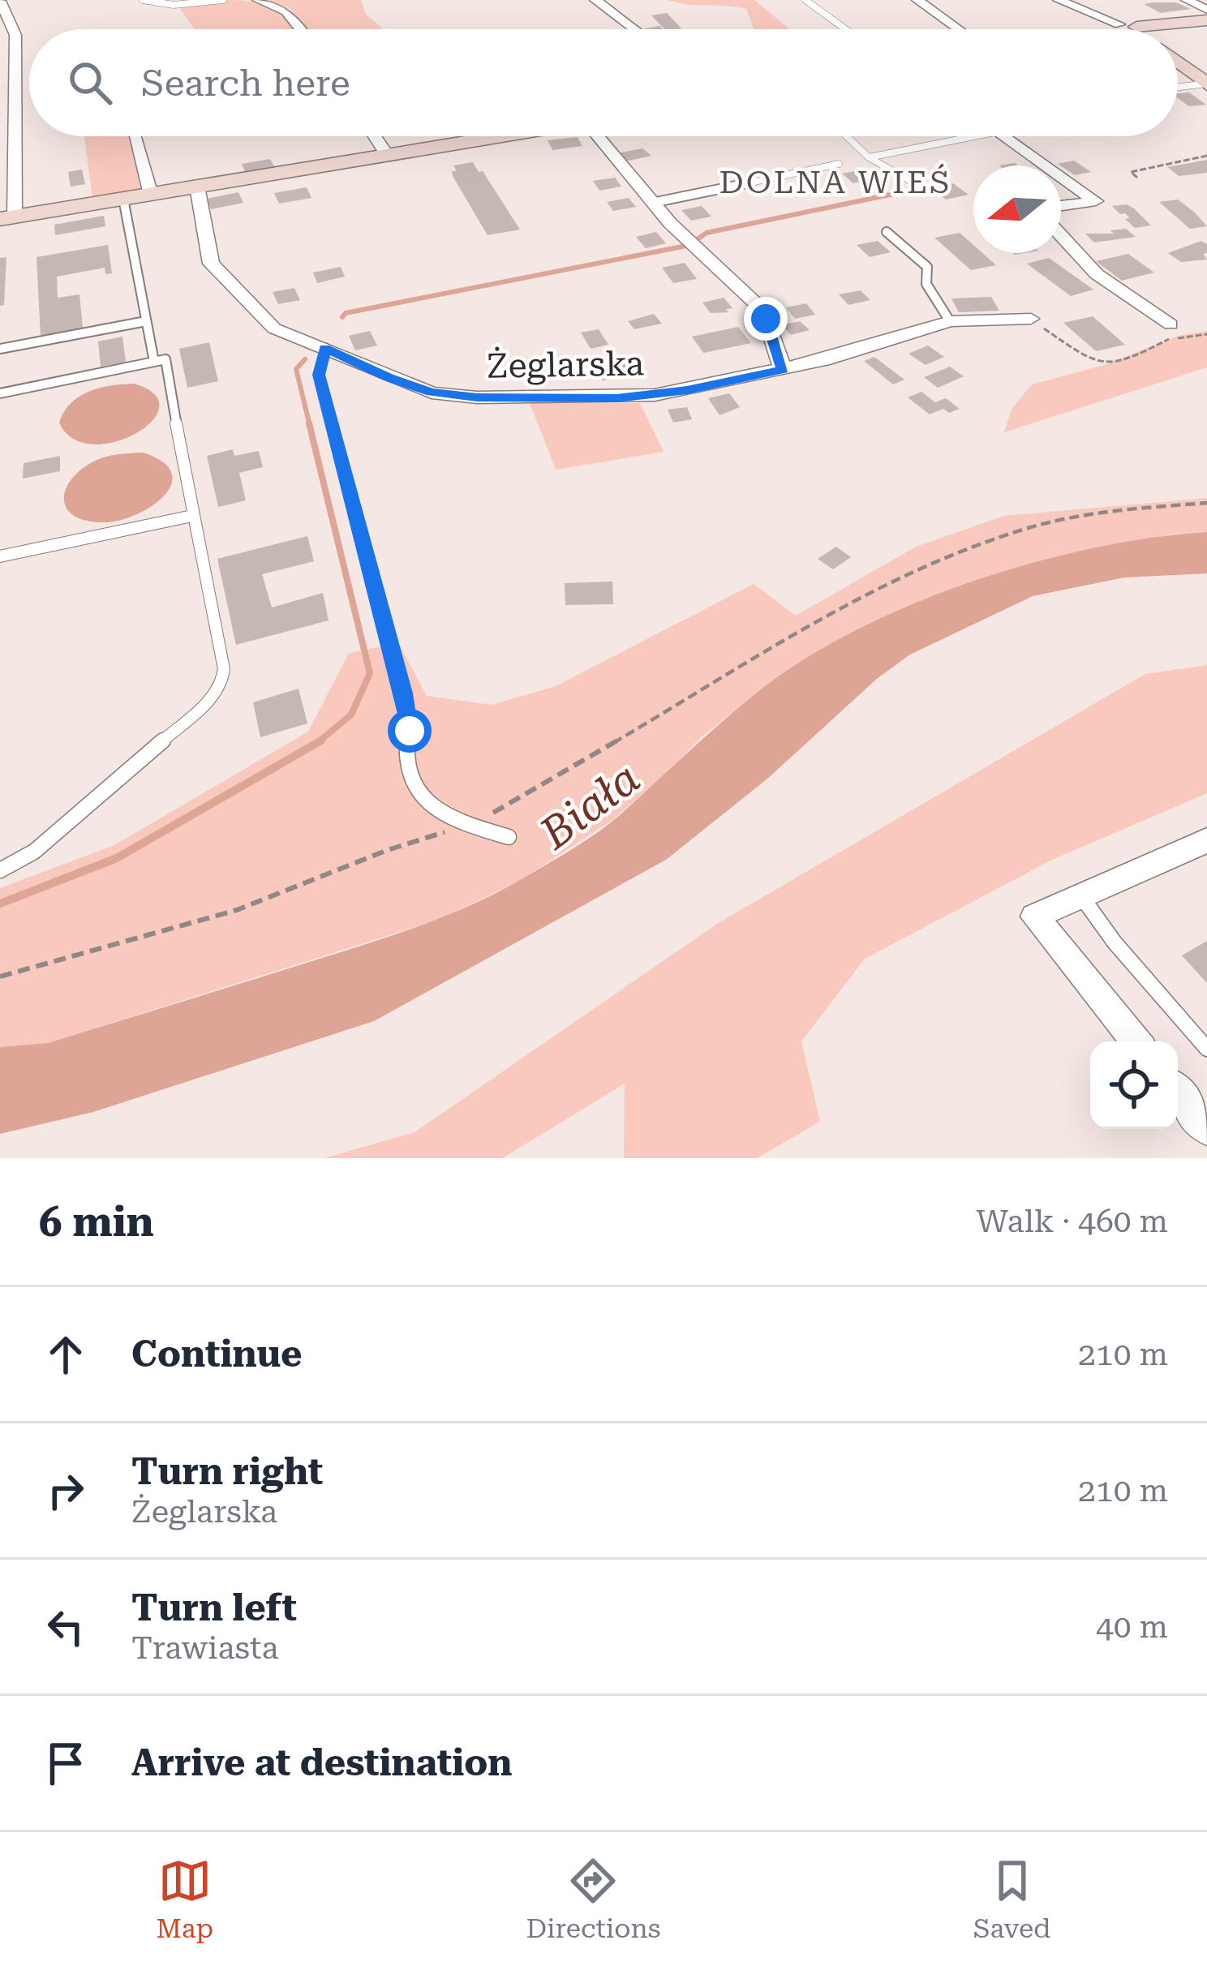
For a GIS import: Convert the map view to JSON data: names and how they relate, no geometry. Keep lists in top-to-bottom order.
{
  "streets": {
    "street": ["Żeglarska"]
  },
  "districts": ["DOLNA WIEŚ"],
  "water": ["Biała"],
  "north": "left",
  "page": {
    "search": "Search here",
    "heading": ["6 min", "Walk · 460 m"],
    "list": [
      ["Continue", "210 m"],
      ["Turn right", "Żeglarska", "210 m"],
      ["Turn left", "Trawiasta", "40 m"],
      "Arrive at destination"
    ],
    "nav": ["Map", "Directions", "Saved"]
  }
}
